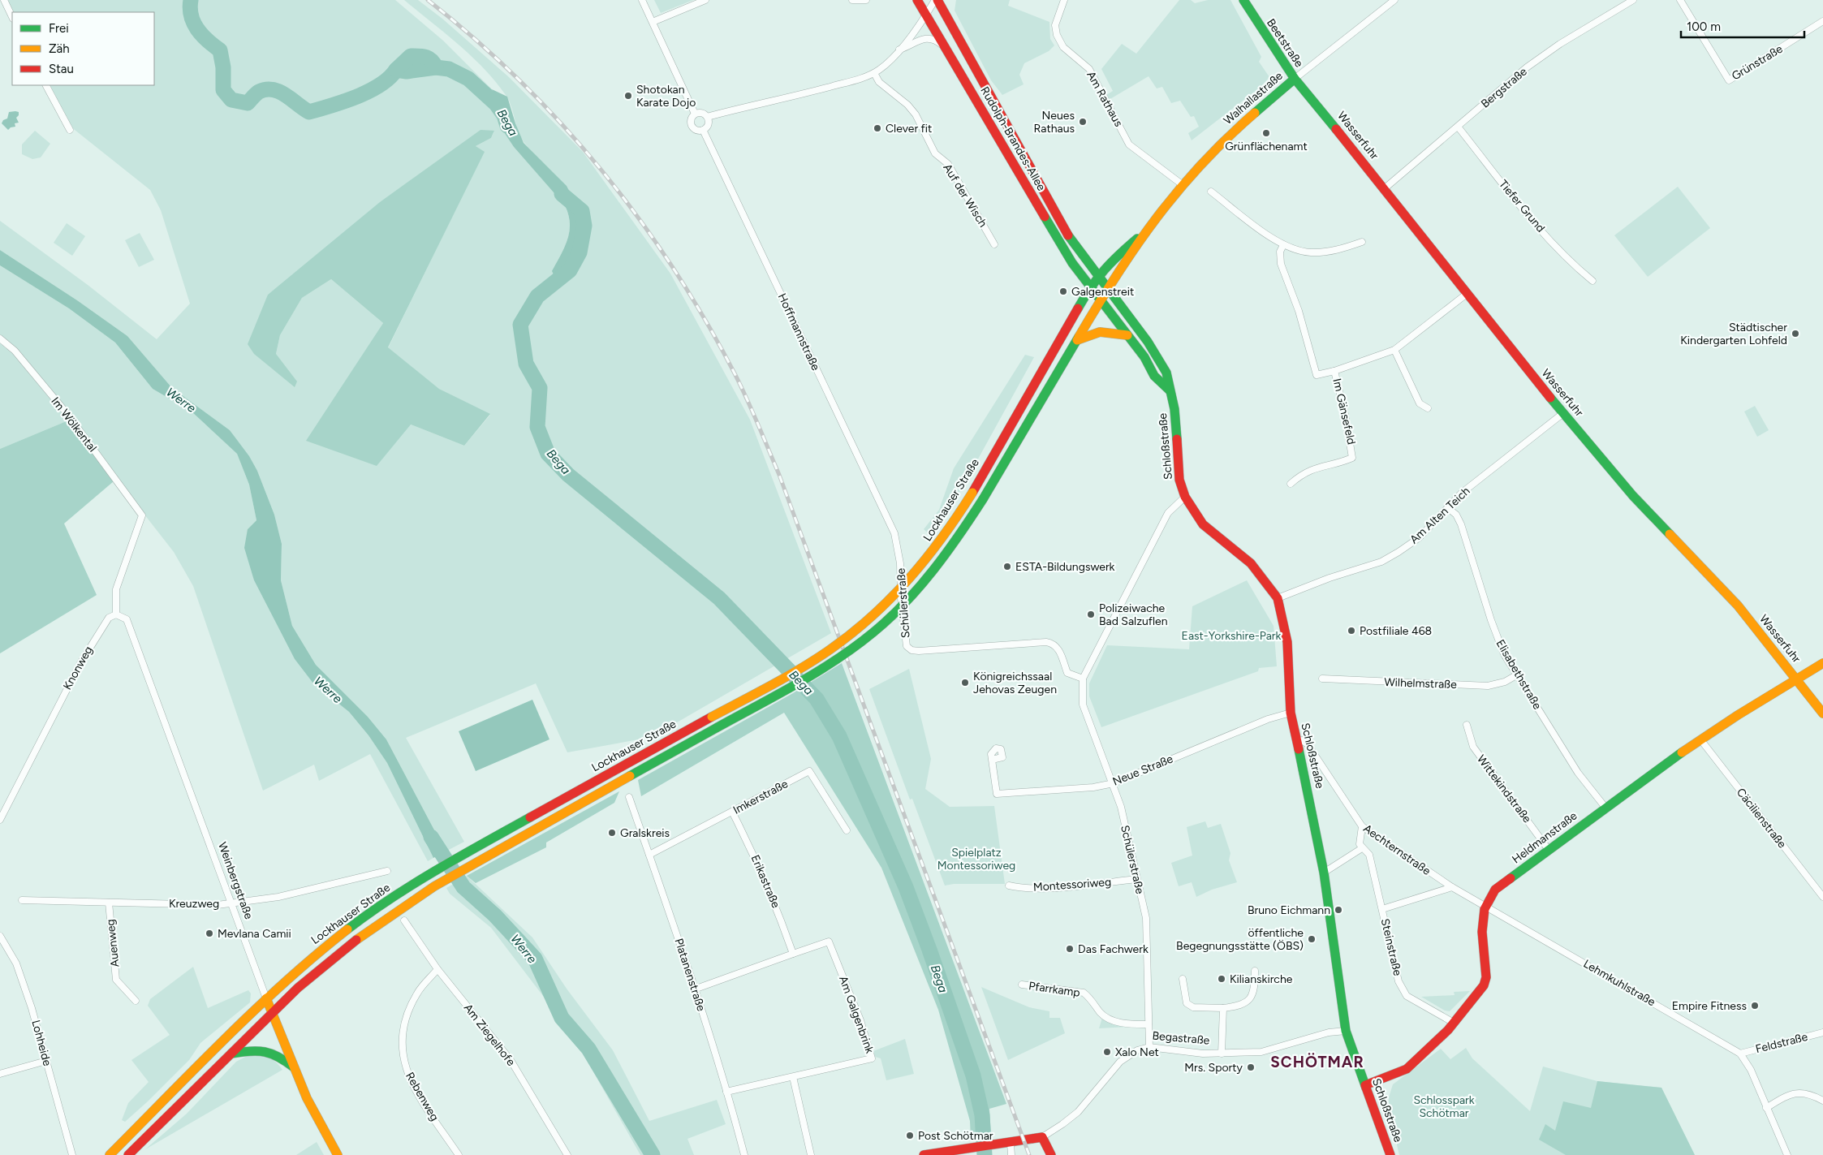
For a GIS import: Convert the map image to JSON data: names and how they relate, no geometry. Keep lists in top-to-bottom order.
{
  "streets": {
    "main road": [
      "Beetstraße",
      "Walhallastraße",
      "Wasserfuhr",
      "Rudolph-Brandes-Allee",
      "Schloßstraße",
      "Lockhauser Straße",
      "Heldmanstraße",
      "Weinbergstraße",
      "Begastraße"
    ],
    "street": [
      "Grünstraße",
      "Bergstraße",
      "Am Rathaus",
      "Auf der Wisch",
      "Tiefer Grund",
      "Hoffmannstraße",
      "Im Gänsefeld",
      "Im Wölkental",
      "Am Alten Teich",
      "Schülerstraße",
      "Knonweg",
      "Elisabethstraße",
      "Wilhelmstraße",
      "Neue Straße",
      "Wittekindstraße",
      "Imkerstraße",
      "Cäcilienstraße",
      "Aechternstraße",
      "Erikastraße",
      "Montessoriweg",
      "Kreuzweg",
      "Auenweg",
      "Steinstraße",
      "Platanenstraße",
      "Lehmkuhlstraße",
      "Pfarrkamp",
      "Am Galgenbrink",
      "Am Ziegelhofe",
      "Lohheide",
      "Feldstraße",
      "Rebenweg"
    ]
  },
  "crossings": [
    ["Beetstraße", "Walhallastraße"],
    ["Beetstraße", "Wasserfuhr"],
    ["Bergstraße", "Wasserfuhr"],
    ["Bergstraße", "Tiefer Grund"],
    ["Walhallastraße", "Am Rathaus"],
    ["Walhallastraße", "Wasserfuhr"],
    ["Walhallastraße", "Rudolph-Brandes-Allee"],
    ["Walhallastraße", "Schloßstraße"],
    ["Walhallastraße", "Lockhauser Straße"],
    ["Wasserfuhr", "Im Gänsefeld"],
    ["Wasserfuhr", "Am Alten Teich"],
    ["Wasserfuhr", "Heldmanstraße"],
    ["Rudolph-Brandes-Allee", "Schloßstraße"],
    ["Rudolph-Brandes-Allee", "Lockhauser Straße"],
    ["Hoffmannstraße", "Schülerstraße"],
    ["Im Wölkental", "Knonweg"],
    ["Im Wölkental", "Weinbergstraße"],
    ["Schloßstraße", "Am Alten Teich"],
    ["Schloßstraße", "Schülerstraße"],
    ["Schloßstraße", "Neue Straße"],
    ["Schloßstraße", "Heldmanstraße"],
    ["Schloßstraße", "Aechternstraße"],
    ["Schloßstraße", "Begastraße"],
    ["Lockhauser Straße", "Weinbergstraße"],
    ["Am Alten Teich", "Elisabethstraße"],
    ["Schülerstraße", "Neue Straße"],
    ["Schülerstraße", "Montessoriweg"],
    ["Schülerstraße", "Pfarrkamp"],
    ["Schülerstraße", "Begastraße"],
    ["Knonweg", "Weinbergstraße"],
    ["Elisabethstraße", "Wilhelmstraße"],
    ["Elisabethstraße", "Heldmanstraße"],
    ["Wittekindstraße", "Heldmanstraße"],
    ["Imkerstraße", "Erikastraße"],
    ["Imkerstraße", "Platanenstraße"],
    ["Cäcilienstraße", "Heldmanstraße"],
    ["Heldmanstraße", "Aechternstraße"],
    ["Heldmanstraße", "Steinstraße"],
    ["Heldmanstraße", "Lehmkuhlstraße"],
    ["Aechternstraße", "Steinstraße"],
    ["Aechternstraße", "Lehmkuhlstraße"],
    ["Weinbergstraße", "Kreuzweg"],
    ["Erikastraße", "Am Galgenbrink"],
    ["Kreuzweg", "Auenweg"],
    ["Lehmkuhlstraße", "Feldstraße"],
    ["Am Ziegelhofe", "Rebenweg"]
  ],
  "districts": ["SCHÖTMAR"],
  "water": ["Bega", "Werre"],
  "parks": ["East-Yorkshire-Park", "Spielplatz Montessoriweg", "Schlosspark Schötmar"],
  "places": [
    "Shotokan Karate Dojo",
    "Neues Rathaus",
    "Clever fit",
    "Grünflächenamt",
    "Galgenstreit",
    "Städtischer Kindergarten Lohfeld",
    "ESTA-Bildungswerk",
    "Polizeiwache Bad Salzuflen",
    "Postfiliale 468",
    "Königreichssaal Jehovas Zeugen",
    "Gralskreis",
    "Bruno Eichmann",
    "Mevlana Camii",
    "öffentliche Begegnungsstätte (ÖBS)",
    "Das Fachwerk",
    "Kilianskirche",
    "Empire Fitness",
    "Xalo Net",
    "Mrs. Sporty",
    "Post Schötmar"
  ],
  "legend": ["Frei", "Zäh", "Stau"],
  "scale_bar": "100 m"
}
